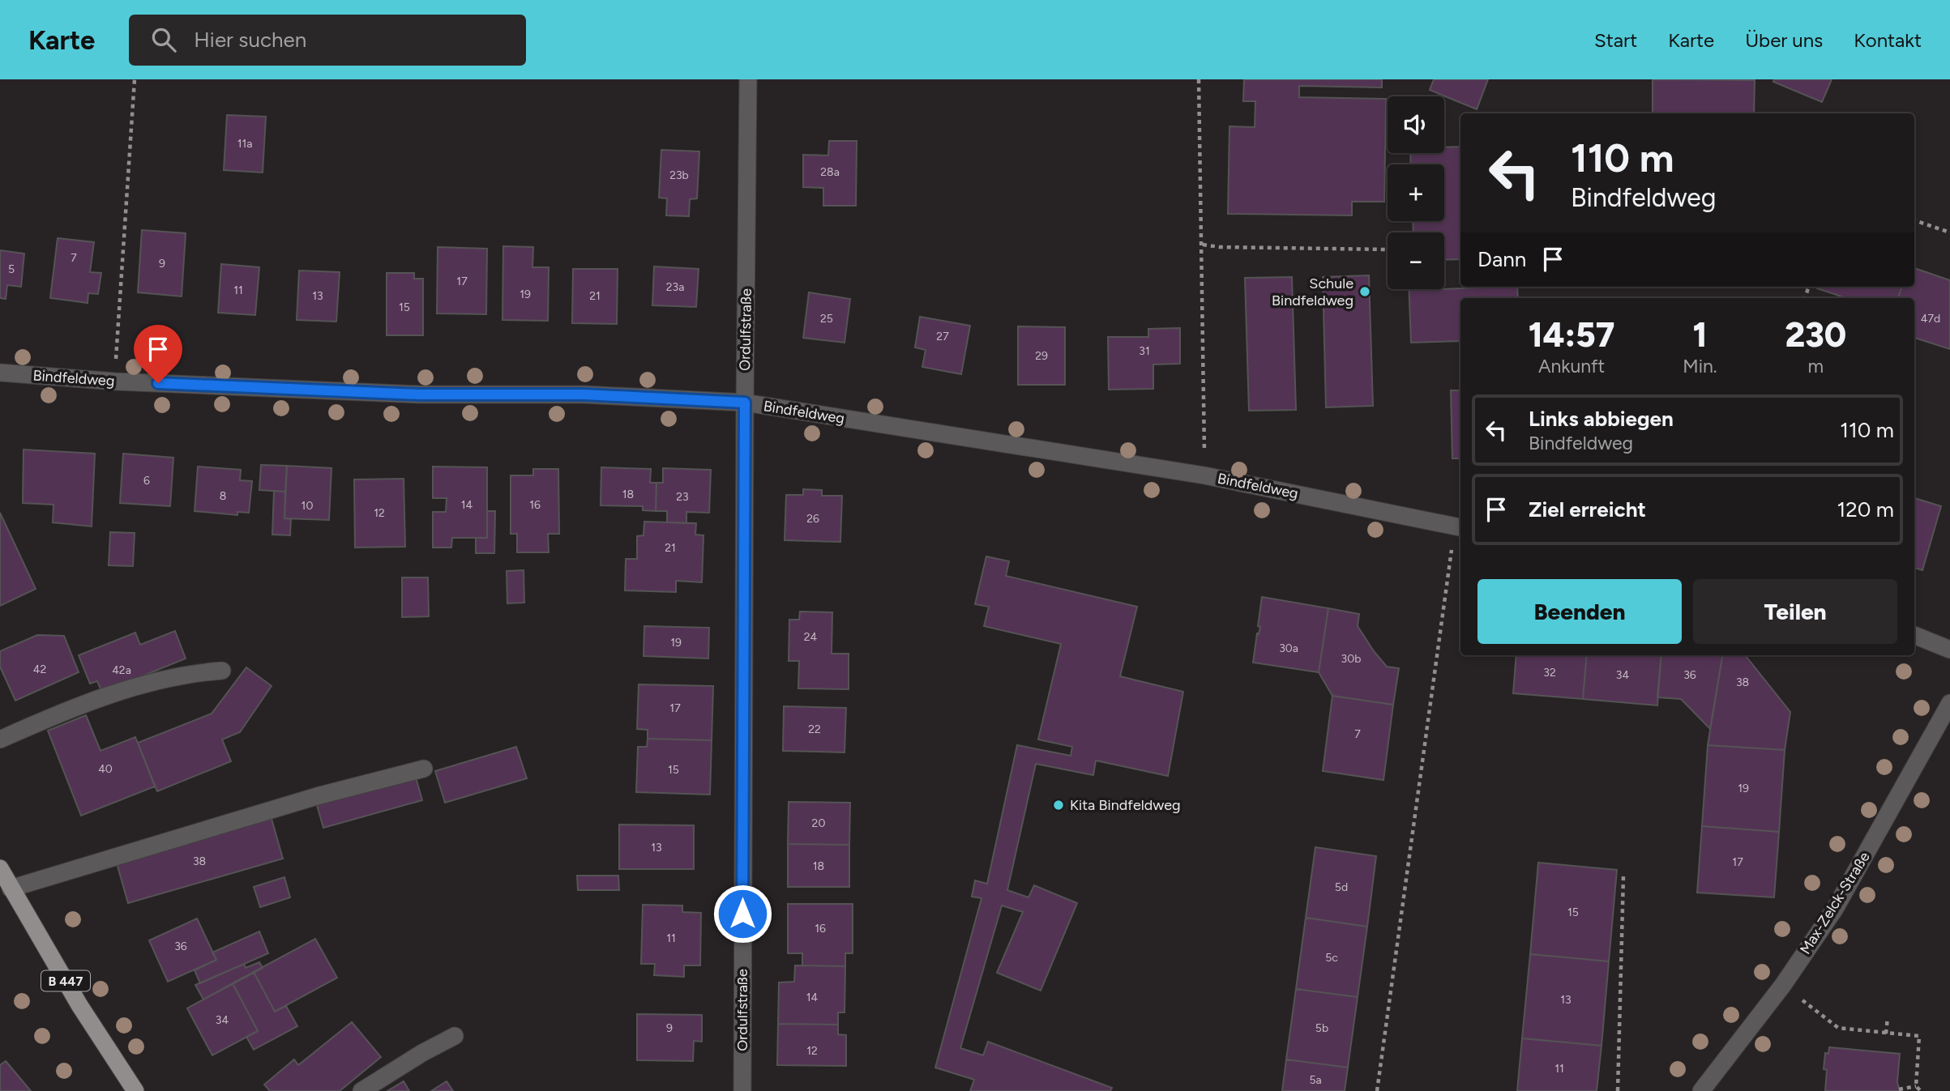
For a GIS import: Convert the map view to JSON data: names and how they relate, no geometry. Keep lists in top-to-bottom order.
{
  "streets": {
    "main road": ["B 447"],
    "street": ["Ordulfstraße", "Bindfeldweg", "Max-Zelck-Straße"]
  },
  "crossings": [
    ["Ordulfstraße", "Bindfeldweg"]
  ],
  "places": ["Schule Bindfeldweg", "Kita Bindfeldweg"],
  "house_numbers": [
    "11a",
    "28a",
    "23b",
    "7",
    "9",
    "5",
    "17",
    "23a",
    "11",
    "19",
    "13",
    "21",
    "15",
    "25",
    "47d",
    "27",
    "31",
    "29",
    "6",
    "18",
    "8",
    "23",
    "14",
    "16",
    "10",
    "12",
    "26",
    "21",
    "24",
    "19",
    "30a",
    "30b",
    "42",
    "42a",
    "32",
    "34",
    "36",
    "38",
    "17",
    "22",
    "7",
    "40",
    "15",
    "19",
    "20",
    "13",
    "38",
    "17",
    "18",
    "5d",
    "15",
    "16",
    "11",
    "36",
    "5c",
    "14",
    "13",
    "34",
    "9",
    "5b",
    "12",
    "11",
    "5a"
  ],
  "page": {
    "header": "Karte",
    "search": "Hier suchen",
    "nav": [
      "Start",
      "Karte",
      "Über uns",
      "Kontakt"
    ],
    "map_buttons": ["+", "−"],
    "turn": ["110 m", "Bindfeldweg"],
    "then": "Dann",
    "eta": [
      "14:57",
      "Ankunft",
      "1",
      "Min.",
      "230",
      "m"
    ],
    "list": [
      {
        "name": "Links abbiegen",
        "note": "Bindfeldweg",
        "value": "110 m"
      },
      {
        "name": "Ziel erreicht",
        "value": "120 m"
      }
    ],
    "buttons": ["Beenden", "Teilen"]
  }
}
